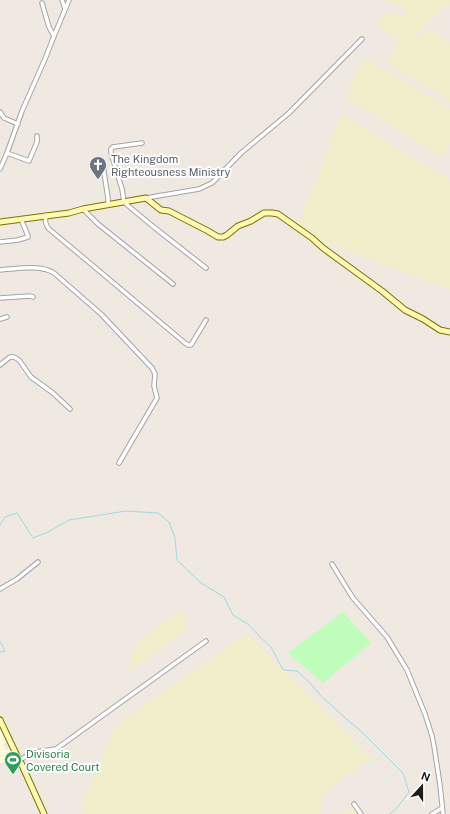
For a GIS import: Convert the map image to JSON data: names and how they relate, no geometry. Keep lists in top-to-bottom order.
{
  "places": {
    "church": ["The Kingdom Righteousness Ministry"],
    "sports": ["Divisoria Covered Court"]
  },
  "north": "top"
}
